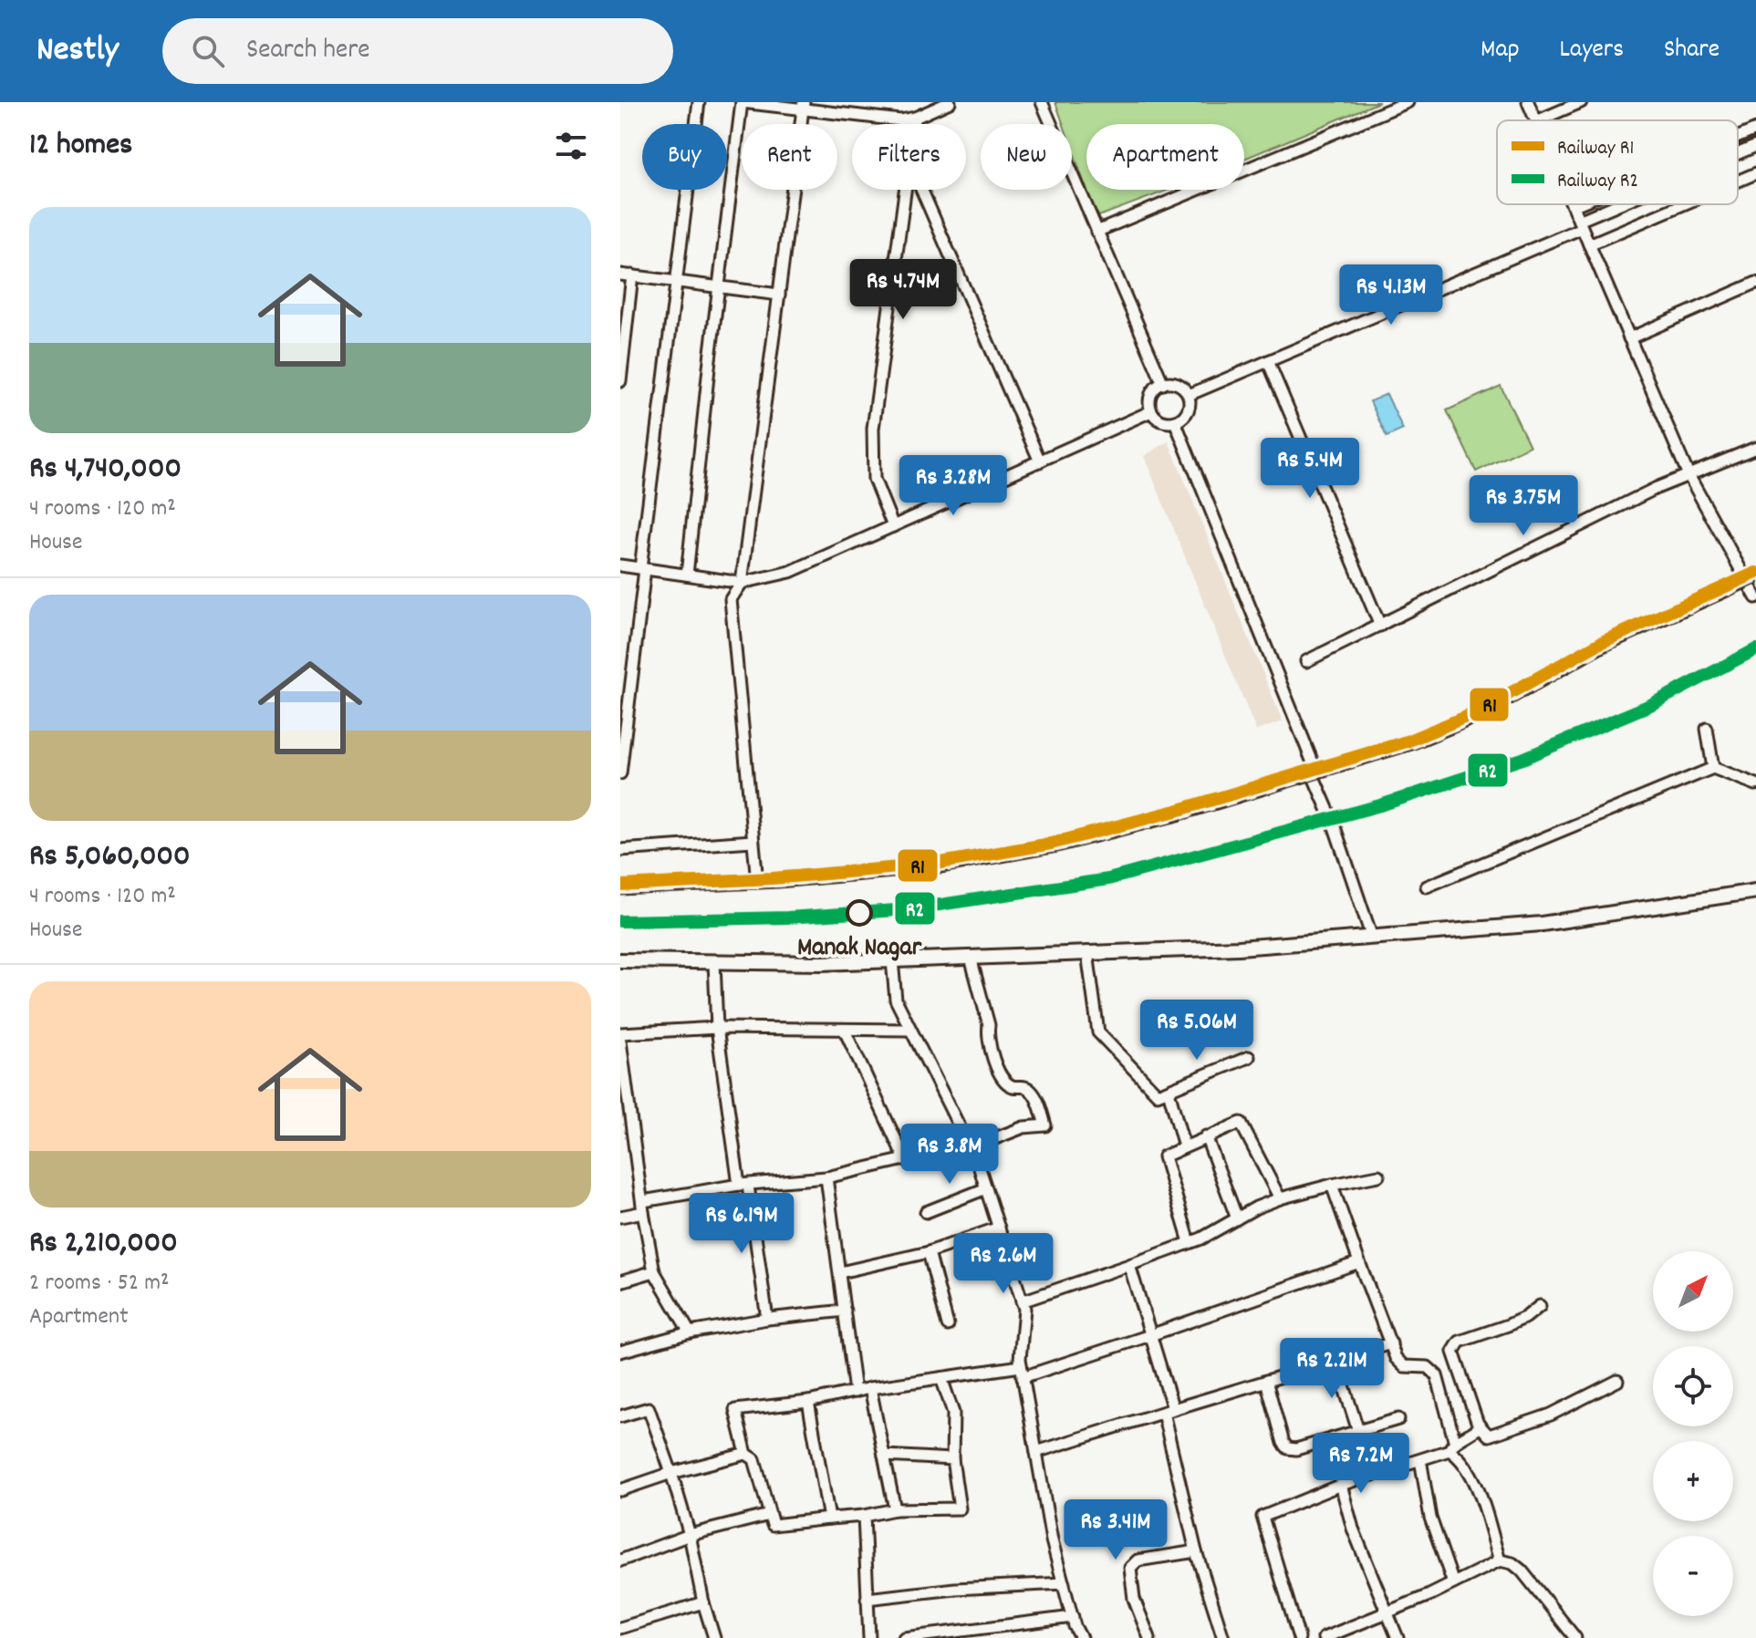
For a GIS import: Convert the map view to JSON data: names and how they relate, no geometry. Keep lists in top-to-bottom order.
{
  "places": ["Manak Nagar"],
  "lines": ["rail line R1", "rail line R2"],
  "legend": ["Railway R1", "Railway R2"],
  "north": "top right",
  "page": {
    "header": "Nestly",
    "search": "Search here",
    "nav": ["Map", "Layers", "Share"],
    "heading": "12 homes",
    "chip": [
      "Buy",
      "Rent",
      "Filters",
      "New",
      "Apartment"
    ],
    "list": [
      {
        "name": "Rs 4,740,000",
        "note": "4 rooms · 120 m² · House"
      },
      {
        "name": "Rs 5,060,000",
        "note": "4 rooms · 120 m² · House"
      },
      {
        "name": "Rs 2,210,000",
        "note": "2 rooms · 52 m² · Apartment"
      }
    ],
    "price": [
      "Rs 4.74M",
      "Rs 4.13M",
      "Rs 5.4M",
      "Rs 3.28M",
      "Rs 3.75M",
      "Rs 5.06M",
      "Rs 3.8M",
      "Rs 6.19M",
      "Rs 2.6M",
      "Rs 2.21M",
      "Rs 7.2M",
      "Rs 3.41M"
    ],
    "map_buttons": ["+", "−"]
  }
}
